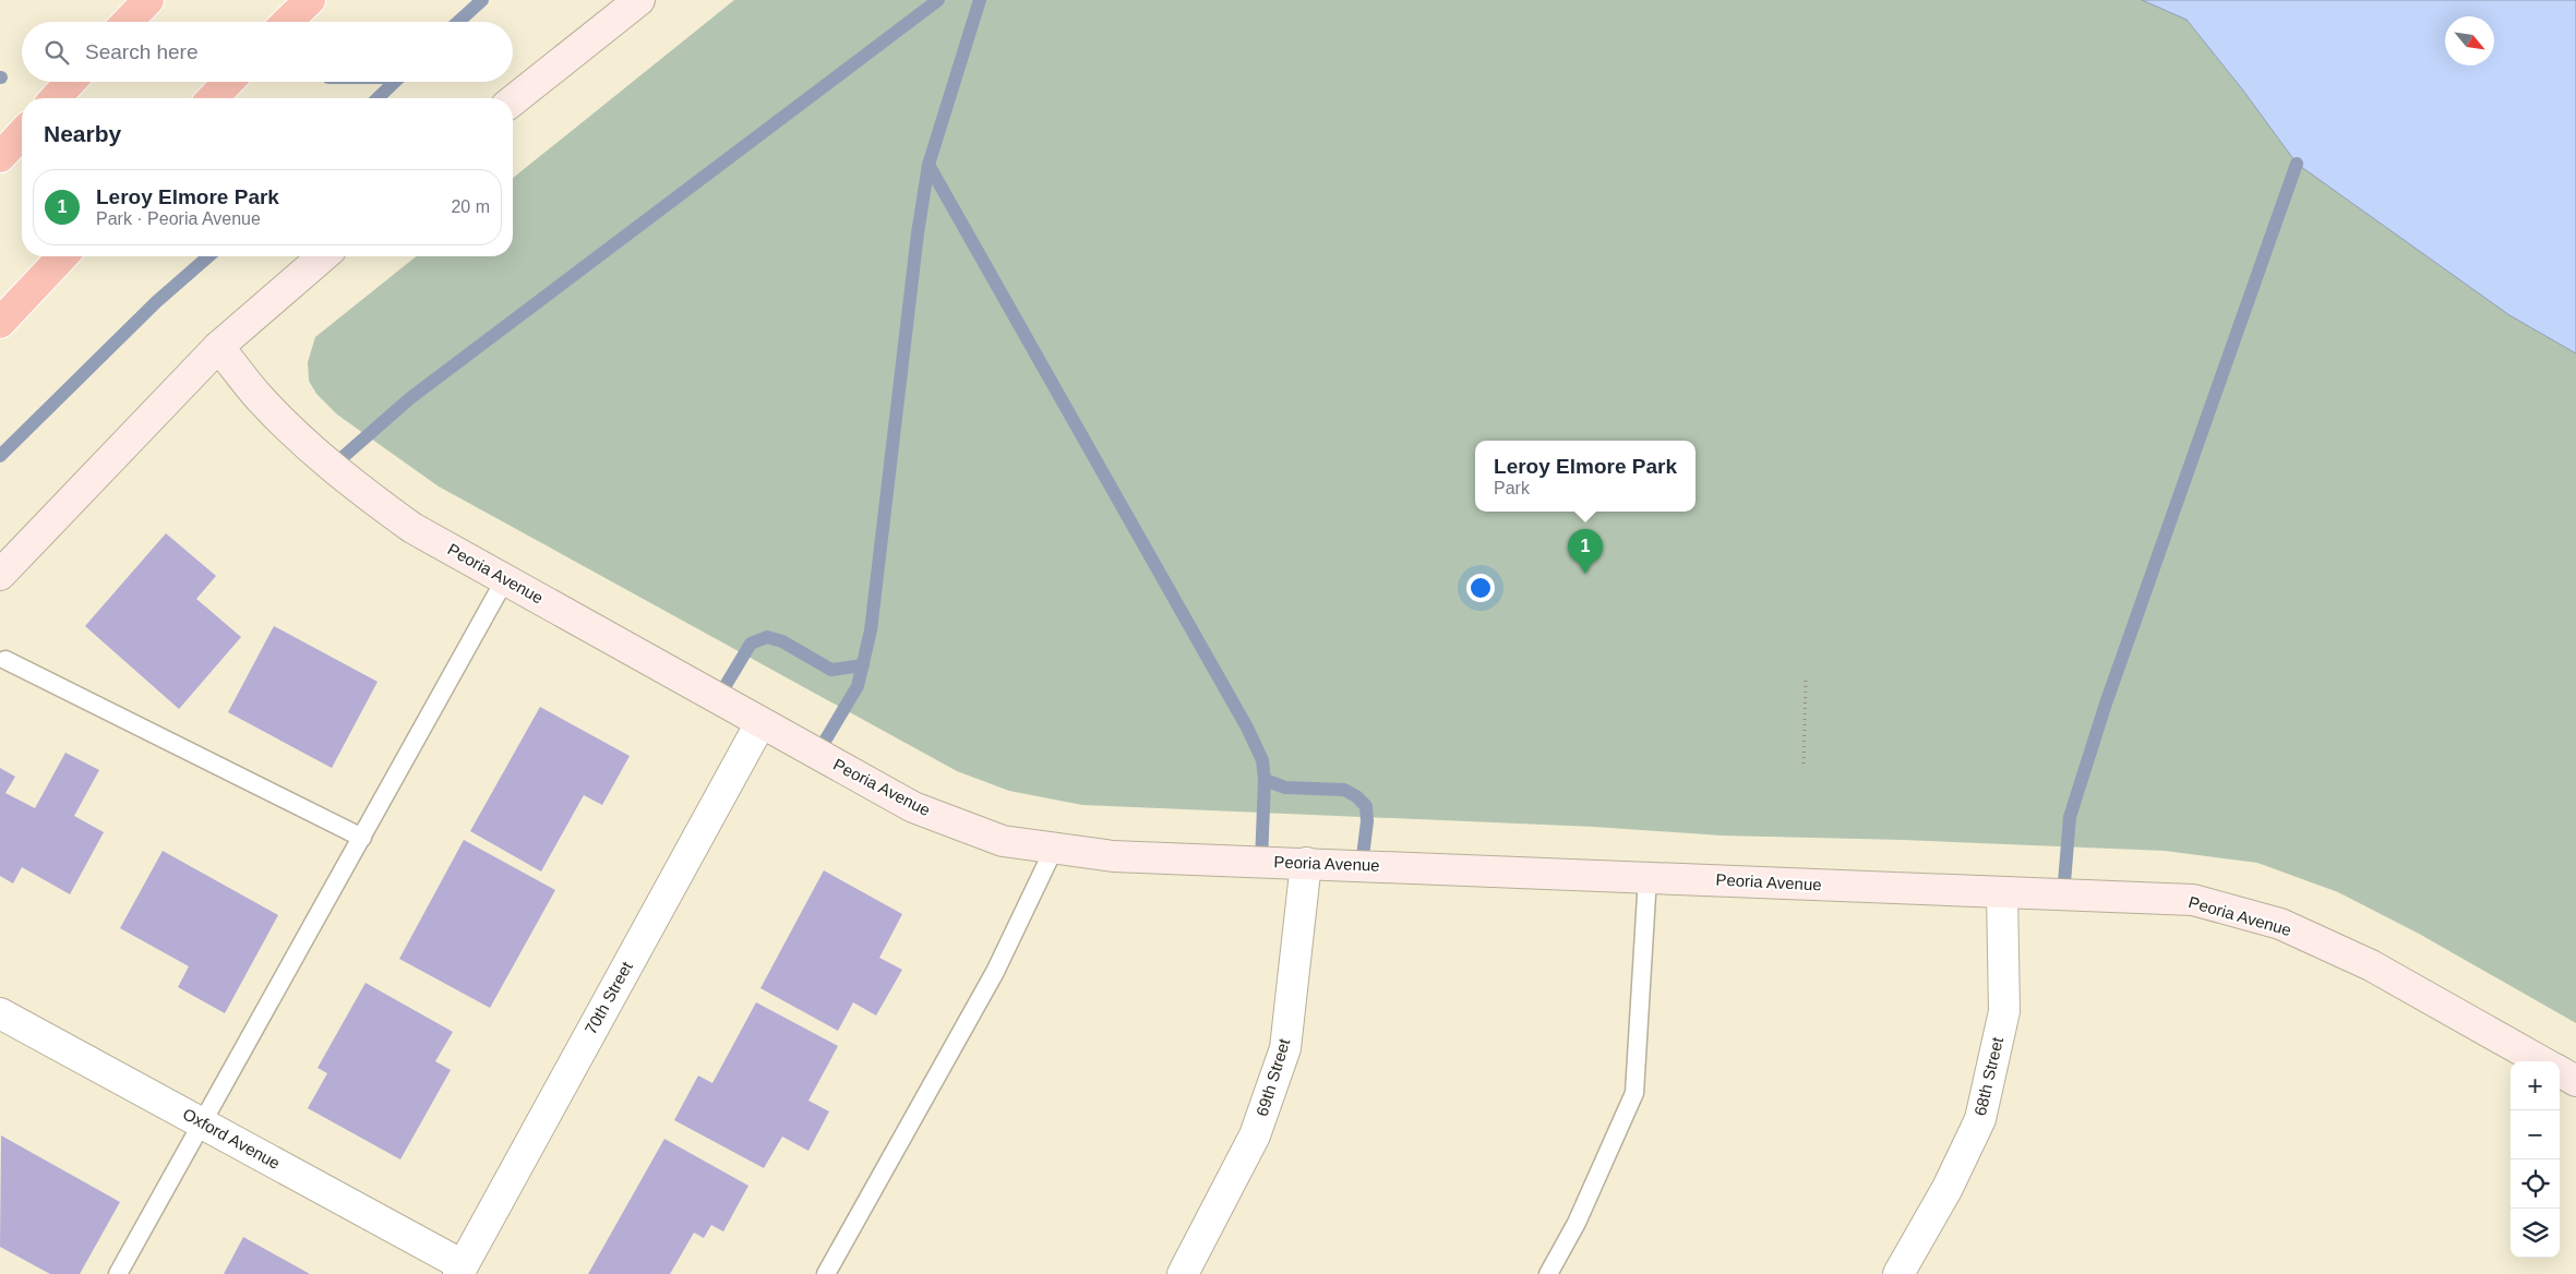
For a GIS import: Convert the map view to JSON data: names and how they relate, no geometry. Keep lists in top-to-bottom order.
{
  "streets": {
    "street": [
      "Peoria Avenue",
      "70th Street",
      "68th Street",
      "69th Street",
      "Oxford Avenue"
    ]
  },
  "crossings": [
    ["Peoria Avenue", "70th Street"],
    ["Peoria Avenue", "68th Street"],
    ["Peoria Avenue", "69th Street"],
    ["70th Street", "Oxford Avenue"]
  ],
  "north": "bottom right",
  "page": {
    "search": "Search here",
    "heading": "Nearby",
    "list": [
      {
        "mark": "1",
        "name": "Leroy Elmore Park",
        "note": "Park · Peoria Avenue",
        "value": "20 m"
      }
    ],
    "popup": ["Leroy Elmore Park", "Park"],
    "pins": "1",
    "map_buttons": ["+", "−"]
  }
}
